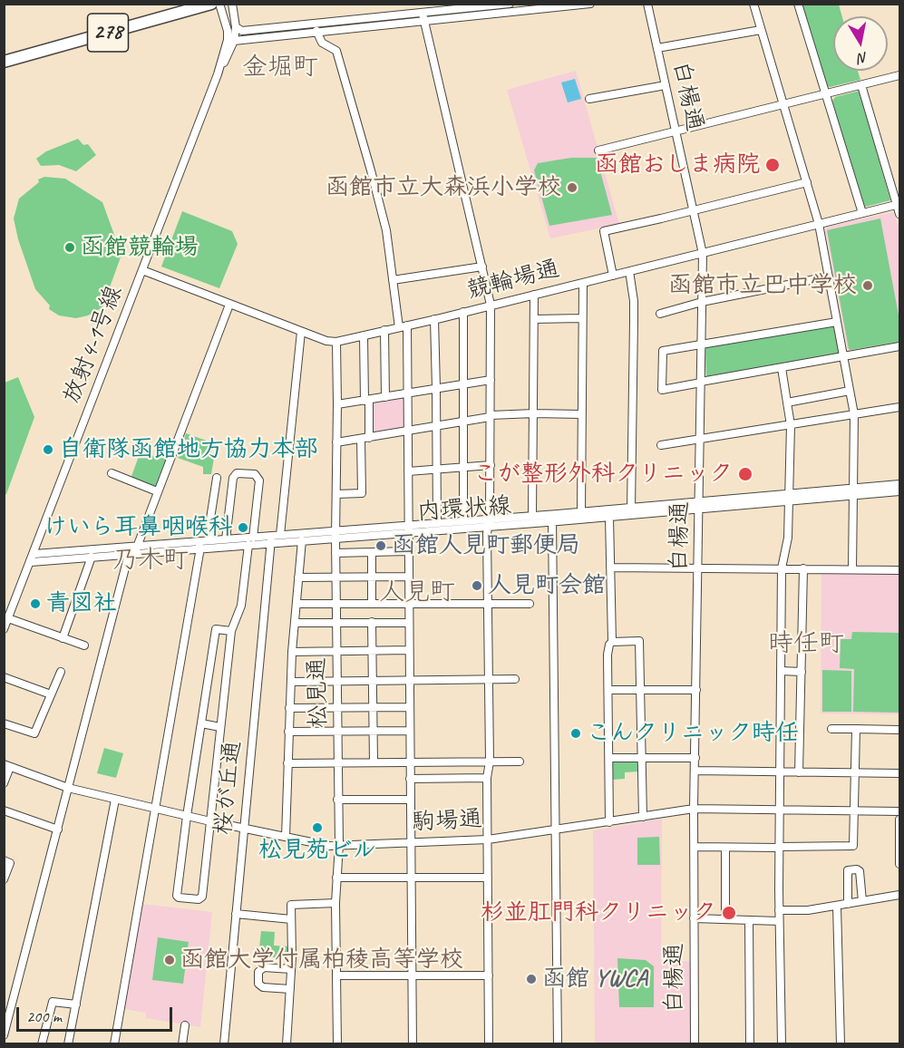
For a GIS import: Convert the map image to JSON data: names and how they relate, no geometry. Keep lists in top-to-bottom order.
{
  "streets": {
    "highway": ["278"],
    "street": [
      "白楊通",
      "競輪場通",
      "放射4-1号線",
      "内環状線",
      "松見通",
      "桜が丘通",
      "駒場通"
    ]
  },
  "crossings": [
    ["白楊通", "競輪場通"],
    ["白楊通", "内環状線"],
    ["白楊通", "駒場通"],
    ["競輪場通", "放射4-1号線"],
    ["競輪場通", "松見通"],
    ["放射4-1号線", "内環状線"],
    ["内環状線", "松見通"],
    ["内環状線", "桜が丘通"],
    ["松見通", "駒場通"],
    ["桜が丘通", "駒場通"]
  ],
  "districts": [
    "金堀町",
    "乃木町",
    "人見町",
    "時任町"
  ],
  "places": [
    "函館おしま病院",
    "函館市立大森浜小学校",
    "函館競輪場",
    "函館市立巴中学校",
    "自衛隊函館地方協力本部",
    "こが整形外科クリニック",
    "けいら耳鼻咽喉科",
    "函館人見町郵便局",
    "人見町会館",
    "青図社",
    "こんクリニック時任",
    "松見苑ビル",
    "杉並肛門科クリニック",
    "函館大学付属柏稜高等学校",
    "函館 YWCA"
  ],
  "scale_bar": "200 m",
  "north": "bottom"
}
